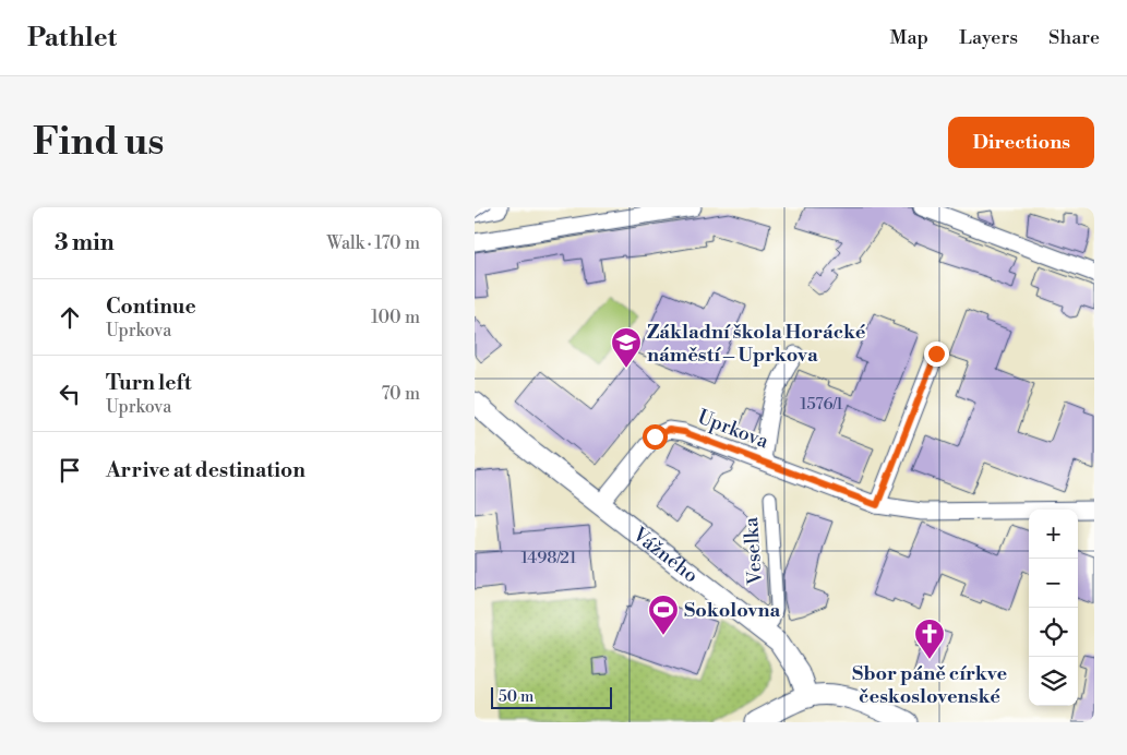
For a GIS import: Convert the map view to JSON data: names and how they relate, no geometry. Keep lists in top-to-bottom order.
{
  "streets": {
    "street": ["Uprkova", "Veselka", "Vážného"]
  },
  "crossings": [
    ["Uprkova", "Vážného"],
    ["Veselka", "Vážného"]
  ],
  "places": {
    "school or university": ["Základní škola Horácké náměstí – Uprkova"],
    "sports": ["Sokolovna"],
    "church": ["Sbor páně církve československé"]
  },
  "house_numbers": ["1576/1", "1498/21"],
  "scale_bar": "50 m",
  "page": {
    "header": "Pathlet",
    "nav": ["Map", "Layers", "Share"],
    "buttons": "Directions",
    "title": "Find us",
    "heading": ["3 min", "Walk · 170 m"],
    "list": [
      ["Continue", "Uprkova", "100 m"],
      ["Turn left", "Uprkova", "70 m"],
      "Arrive at destination"
    ],
    "map_buttons": ["+", "−"],
    "scale": "50 m"
  }
}
